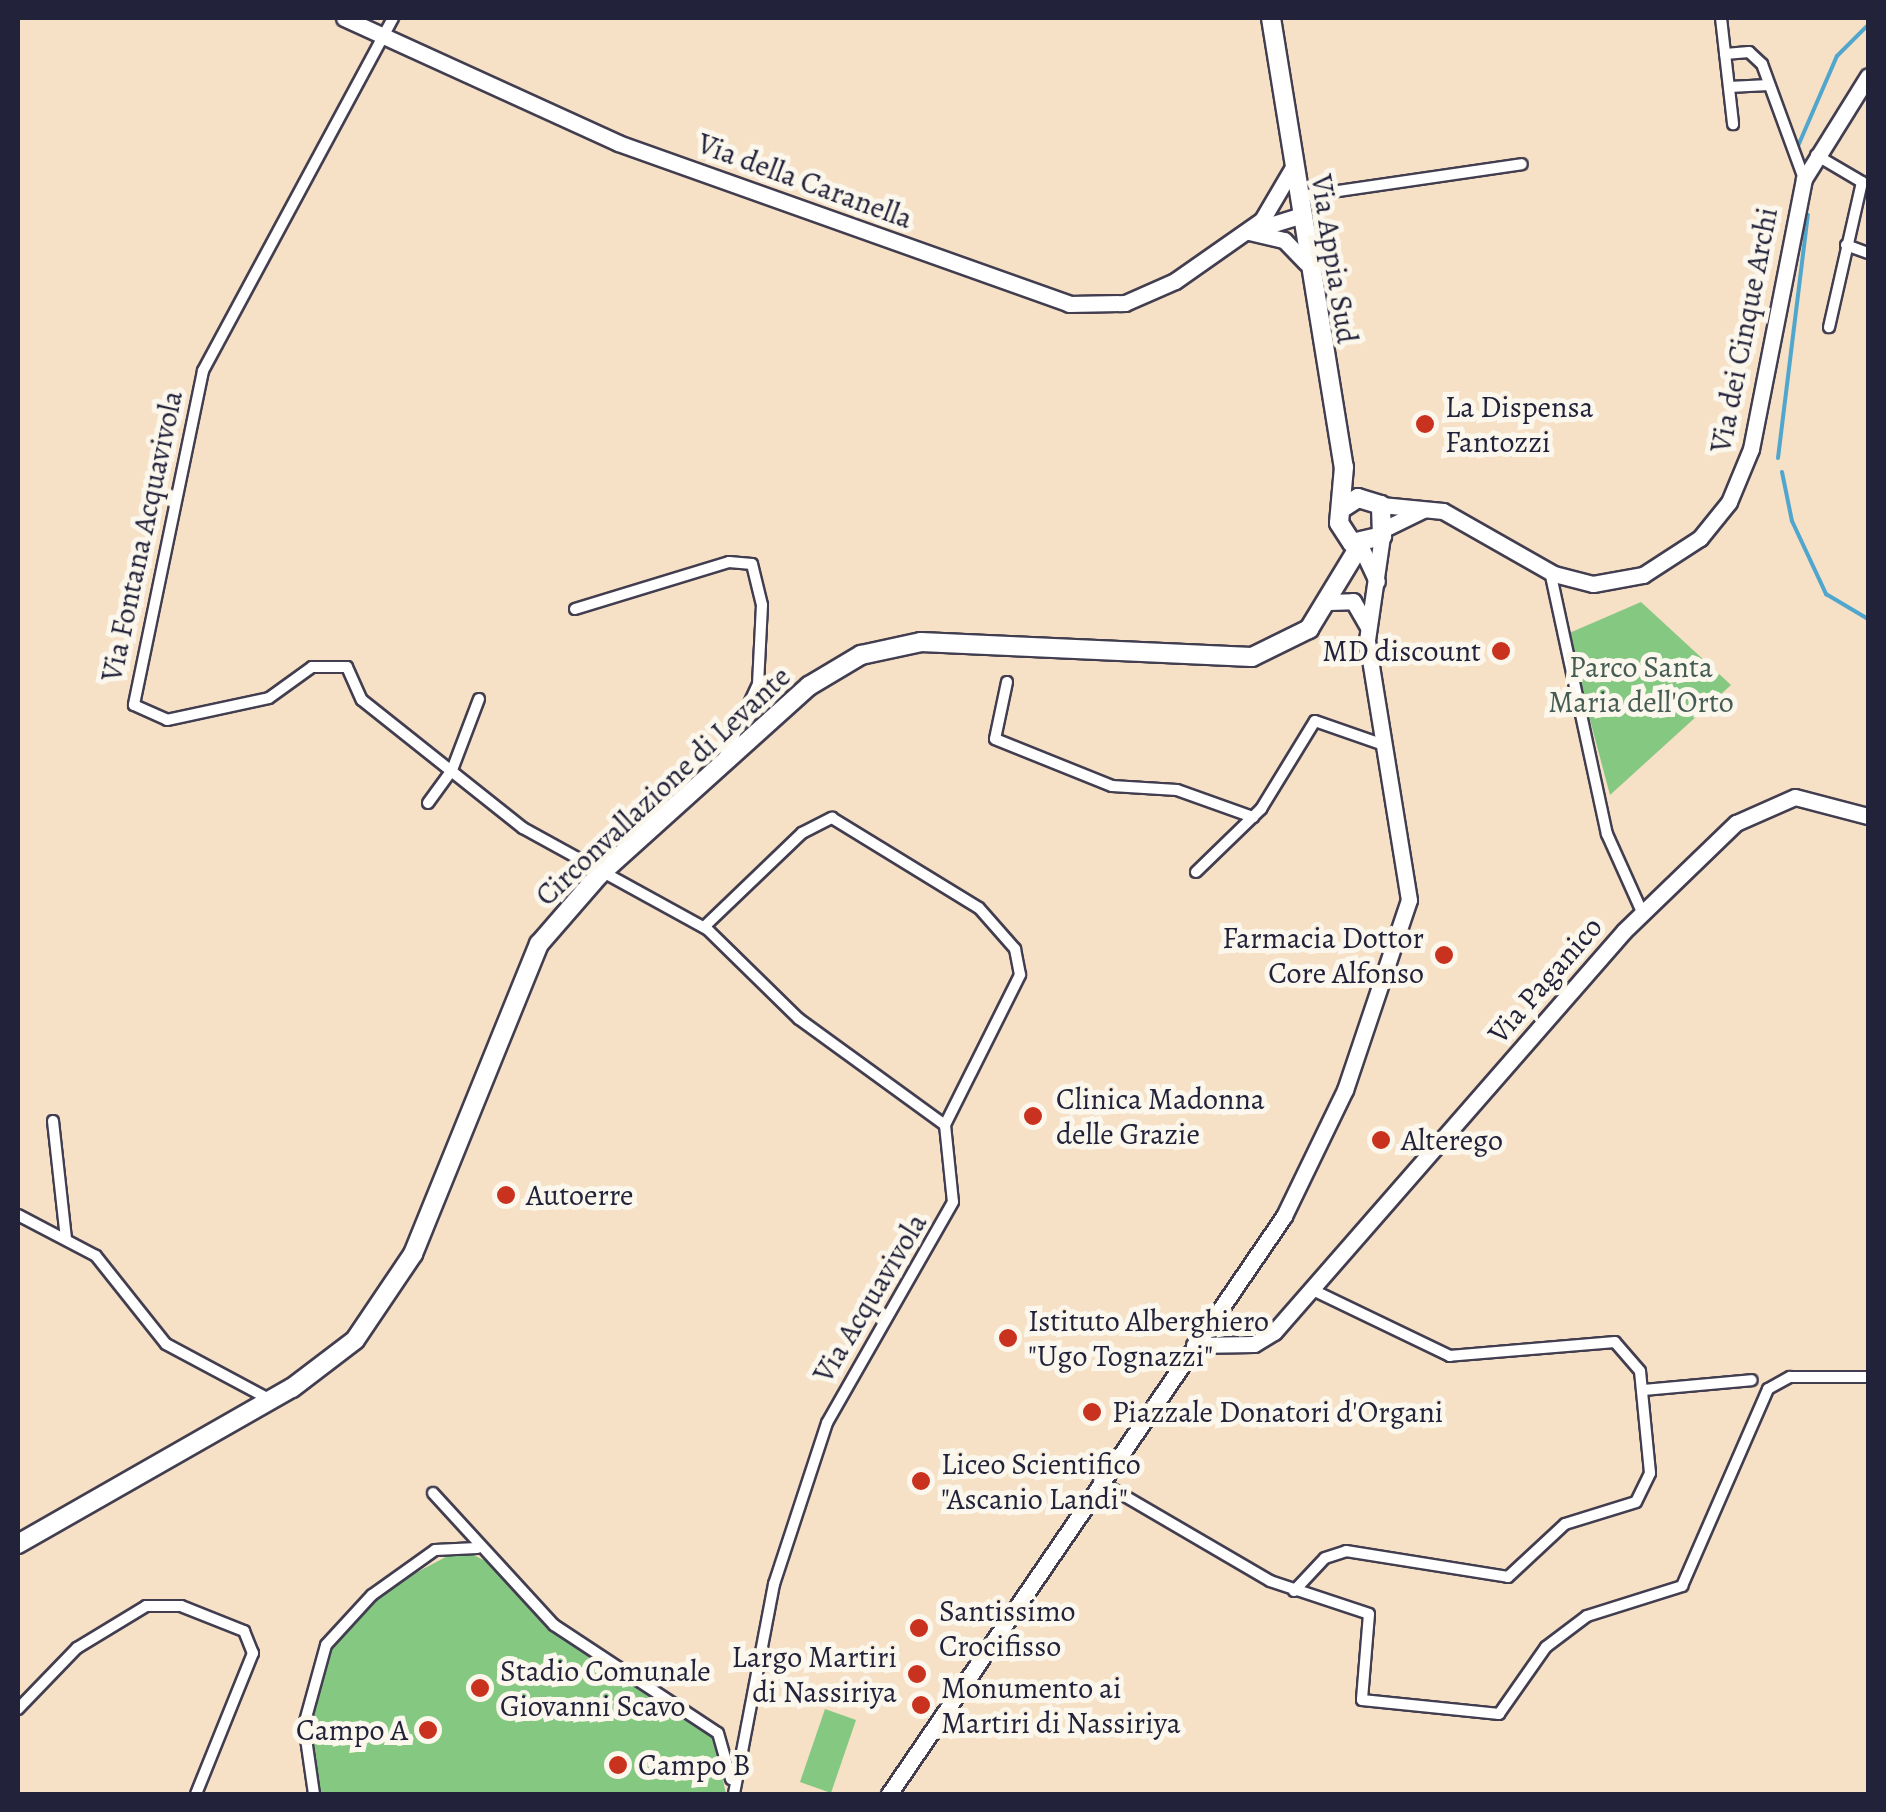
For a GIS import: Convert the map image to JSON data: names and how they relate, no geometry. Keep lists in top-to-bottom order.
{
  "streets": {
    "main road": [
      "Via della Caranella",
      "Via Appia Sud",
      "Via dei Cinque Archi",
      "Circonvallazione di Levante",
      "Via Paganico"
    ],
    "street": ["Via Fontana Acquavivola", "Via Acquavivola"]
  },
  "crossings": [
    ["Via della Caranella", "Via Appia Sud"],
    ["Via della Caranella", "Via Fontana Acquavivola"],
    ["Via Fontana Acquavivola", "Circonvallazione di Levante"]
  ],
  "parks": ["Parco Santa Maria dell'Orto"],
  "places": [
    "La Dispensa Fantozzi",
    "MD discount",
    "Farmacia Dottor Core Alfonso",
    "Clinica Madonna delle Grazie",
    "Alterego",
    "Autoerre",
    "Istituto Alberghiero \"Ugo Tognazzi\"",
    "Piazzale Donatori d'Organi",
    "Liceo Scientifico \"Ascanio Landi\"",
    "Santissimo Crocifisso",
    "Largo Martiri di Nassiriya",
    "Stadio Comunale Giovanni Scavo",
    "Monumento ai Martiri di Nassiriya",
    "Campo A",
    "Campo B"
  ]
}
